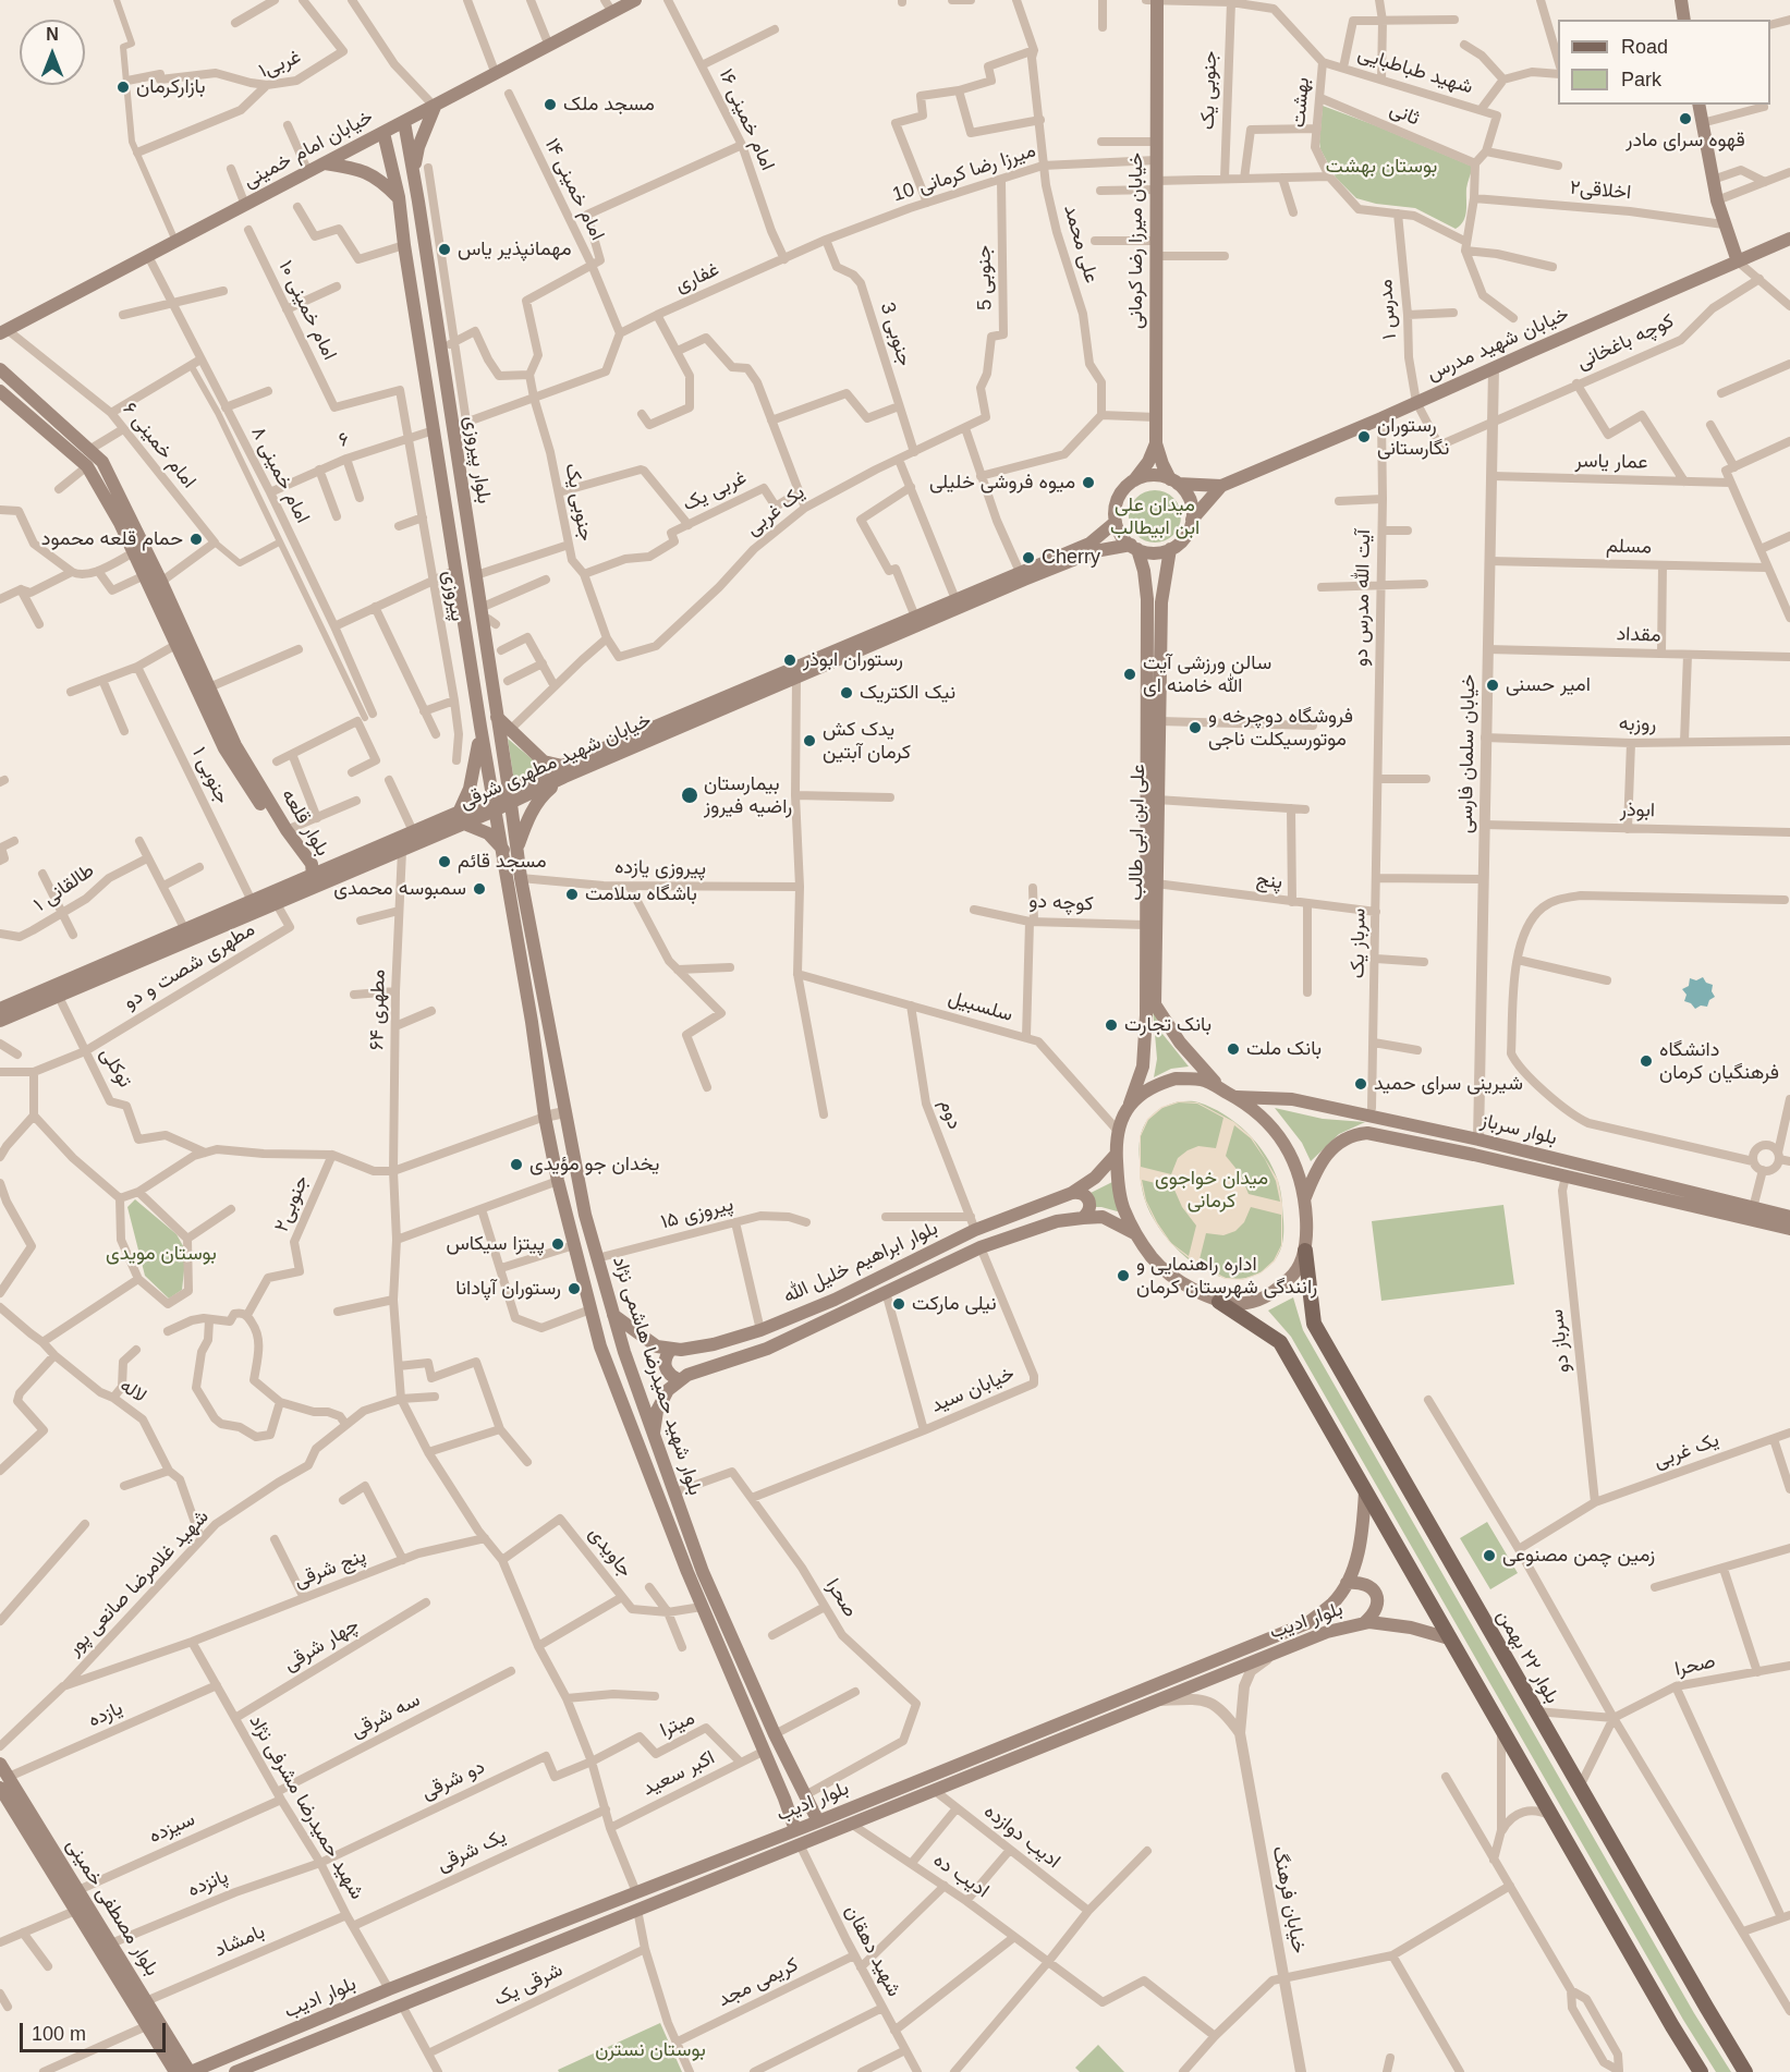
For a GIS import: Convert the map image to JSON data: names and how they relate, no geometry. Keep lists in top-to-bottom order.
{
  "streets": {
    "main road": [
      "خیابان امام خمینی",
      "خیابان میرزا رضا کرمانی",
      "خیابان شهید مدرس",
      "بلوار پیروزی",
      "خیابان شهید مطهری شرقی",
      "بلوار قلعه",
      "علی ابن ابی طالب",
      "بلوار سرباز",
      "بلوار ابراهیم خلیل الله",
      "بلوار شهید حمیدرضا هاشمی نژاد",
      "بلوار ادیب",
      "بلوار ۲۲ بهمن",
      "بلوار مصطفی خمینی"
    ],
    "street": [
      "غربی۱",
      "شهید طباطبایی",
      "جنوبی یک",
      "بهشت",
      "ثانی",
      "امام خمینی ۱۶",
      "میرزا رضا کرمانی 10",
      "امام خمینی ۱۴",
      "اخلاقی۲",
      "علی محمد",
      "غفاری",
      "جنوبی 5",
      "مدرس ۱",
      "امام خمینی ۱۰",
      "جنوبی 3",
      "کوچه باغخانی",
      "۶",
      "امام خمینی ۶",
      "عمار یاسر",
      "امام خمینی ۸",
      "غربی یک",
      "یک غربی",
      "مسلم",
      "پیروزی",
      "آیت الله مدرس دو",
      "مقداد",
      "روزبه",
      "خیابان سلمان فارسی",
      "۱ جنوبی",
      "ابوذر",
      "پیروزی یازده",
      "پنج",
      "طالقانی ۱",
      "کوچه دو",
      "سرباز یک",
      "مطهری شصت و دو",
      "سلسبیل",
      "مطهری ۶۴",
      "توکلی",
      "دوم",
      "جنوبی۲",
      "پیروزی ۱۵",
      "سرباز دو",
      "خیابان سید",
      "لاله",
      "جاویدی",
      "پنج شرقی",
      "شهید غلامرضا صانعی پور",
      "صحرا",
      "چهار شرقی",
      "یازده",
      "سه شرقی",
      "میترا",
      "اکبر سعید",
      "دو شرقی",
      "شهید حمیدرضا مشرفی نژاد",
      "سیزده",
      "ادیب دوازده",
      "یک شرقی",
      "ادیب ده",
      "پانزده",
      "خیابان فرهنگ",
      "بامشاد",
      "شهید دهقان",
      "کریمی مجد",
      "شرقی یک"
    ]
  },
  "crossings": [
    ["شهید طباطبایی", "بهشت"],
    ["جنوبی یک", "غربی یک"],
    ["جنوبی یک", "یک غربی"],
    ["بهشت", "ثانی"],
    ["بهشت", "مدرس ۱"],
    ["امام خمینی ۱۶", "غفاری"],
    ["خیابان امام خمینی", "امام خمینی ۶"],
    ["خیابان امام خمینی", "بلوار پیروزی"],
    ["خیابان امام خمینی", "امام خمینی ۸"],
    ["میرزا رضا کرمانی 10", "خیابان میرزا رضا کرمانی"],
    ["میرزا رضا کرمانی 10", "علی محمد"],
    ["میرزا رضا کرمانی 10", "غفاری"],
    ["میرزا رضا کرمانی 10", "جنوبی 5"],
    ["میرزا رضا کرمانی 10", "جنوبی 3"],
    ["امام خمینی ۱۴", "غفاری"],
    ["خیابان میرزا رضا کرمانی", "خیابان شهید مدرس"],
    ["خیابان میرزا رضا کرمانی", "خیابان شهید مطهری شرقی"],
    ["خیابان میرزا رضا کرمانی", "علی ابن ابی طالب"],
    ["غفاری", "جنوبی 3"],
    ["جنوبی 5", "یک غربی"],
    ["مدرس ۱", "کوچه باغخانی"],
    ["مدرس ۱", "خیابان شهید مدرس"],
    ["مدرس ۱", "خیابان سلمان فارسی"],
    ["امام خمینی ۱۰", "پیروزی"],
    ["جنوبی 3", "یک غربی"],
    ["کوچه باغخانی", "خیابان سلمان فارسی"],
    ["خیابان شهید مدرس", "آیت الله مدرس دو"],
    ["خیابان شهید مدرس", "خیابان سلمان فارسی"],
    ["خیابان شهید مدرس", "خیابان شهید مطهری شرقی"],
    ["خیابان شهید مدرس", "علی ابن ابی طالب"],
    ["۶", "بلوار پیروزی"],
    ["۶", "امام خمینی ۸"],
    ["۶", "پیروزی"],
    ["بلوار پیروزی", "خیابان شهید مطهری شرقی"],
    ["بلوار پیروزی", "بلوار شهید حمیدرضا هاشمی نژاد"],
    ["عمار یاسر", "خیابان سلمان فارسی"],
    ["یک غربی", "سرباز دو"],
    ["مسلم", "خیابان سلمان فارسی"],
    ["آیت الله مدرس دو", "سرباز یک"],
    ["مقداد", "خیابان سلمان فارسی"],
    ["روزبه", "خیابان سلمان فارسی"],
    ["خیابان سلمان فارسی", "ابوذر"],
    ["خیابان سلمان فارسی", "بلوار سرباز"],
    ["خیابان شهید مطهری شرقی", "۱ جنوبی"],
    ["خیابان شهید مطهری شرقی", "بلوار قلعه"],
    ["خیابان شهید مطهری شرقی", "علی ابن ابی طالب"],
    ["خیابان شهید مطهری شرقی", "مطهری شصت و دو"],
    ["خیابان شهید مطهری شرقی", "مطهری ۶۴"],
    ["خیابان شهید مطهری شرقی", "بلوار شهید حمیدرضا هاشمی نژاد"],
    ["علی ابن ابی طالب", "پنج"],
    ["علی ابن ابی طالب", "کوچه دو"],
    ["علی ابن ابی طالب", "سلسبیل"],
    ["علی ابن ابی طالب", "بلوار سرباز"],
    ["علی ابن ابی طالب", "بلوار ابراهیم خلیل الله"],
    ["علی ابن ابی طالب", "بلوار ۲۲ بهمن"],
    ["پیروزی یازده", "بلوار شهید حمیدرضا هاشمی نژاد"],
    ["پنج", "سرباز یک"],
    ["مطهری شصت و دو", "توکلی"],
    ["سلسبیل", "دوم"],
    ["سلسبیل", "بلوار سرباز"],
    ["سلسبیل", "بلوار ابراهیم خلیل الله"],
    ["سلسبیل", "بلوار ۲۲ بهمن"],
    ["مطهری ۶۴", "شهید غلامرضا صانعی پور"],
    ["دوم", "بلوار ابراهیم خلیل الله"],
    ["بلوار سرباز", "بلوار ابراهیم خلیل الله"],
    ["بلوار سرباز", "سرباز دو"],
    ["بلوار سرباز", "بلوار ۲۲ بهمن"],
    ["پیروزی ۱۵", "بلوار شهید حمیدرضا هاشمی نژاد"],
    ["بلوار ابراهیم خلیل الله", "بلوار شهید حمیدرضا هاشمی نژاد"],
    ["بلوار ابراهیم خلیل الله", "خیابان سید"],
    ["بلوار ابراهیم خلیل الله", "بلوار ۲۲ بهمن"],
    ["بلوار شهید حمیدرضا هاشمی نژاد", "جاویدی"],
    ["بلوار شهید حمیدرضا هاشمی نژاد", "صحرا"],
    ["بلوار شهید حمیدرضا هاشمی نژاد", "بلوار ادیب"],
    ["بلوار شهید حمیدرضا هاشمی نژاد", "اکبر سعید"],
    ["لاله", "شهید غلامرضا صانعی پور"],
    ["پنج شرقی", "شهید غلامرضا صانعی پور"],
    ["پنج شرقی", "شهید حمیدرضا مشرفی نژاد"],
    ["شهید غلامرضا صانعی پور", "شهید حمیدرضا مشرفی نژاد"],
    ["بلوار ادیب", "شهید حمیدرضا مشرفی نژاد"],
    ["بلوار ادیب", "ادیب دوازده"],
    ["بلوار ادیب", "ادیب ده"],
    ["بلوار ادیب", "بلوار مصطفی خمینی"],
    ["بلوار ادیب", "شهید دهقان"],
    ["چهار شرقی", "شهید حمیدرضا مشرفی نژاد"],
    ["یازده", "شهید حمیدرضا مشرفی نژاد"],
    ["یازده", "بلوار مصطفی خمینی"],
    ["سه شرقی", "شهید حمیدرضا مشرفی نژاد"],
    ["سه شرقی", "سیزده"],
    ["میترا", "اکبر سعید"],
    ["میترا", "دو شرقی"],
    ["دو شرقی", "شهید حمیدرضا مشرفی نژاد"],
    ["دو شرقی", "پانزده"],
    ["شهید حمیدرضا مشرفی نژاد", "سیزده"],
    ["شهید حمیدرضا مشرفی نژاد", "یک شرقی"],
    ["شهید حمیدرضا مشرفی نژاد", "پانزده"],
    ["شهید حمیدرضا مشرفی نژاد", "بامشاد"],
    ["سیزده", "بلوار مصطفی خمینی"],
    ["پانزده", "بلوار مصطفی خمینی"],
    ["بلوار مصطفی خمینی", "بامشاد"],
    ["شهید دهقان", "کریمی مجد"]
  ],
  "parks": [
    "بوستان بهشت",
    "میدان علی ابن ابیطالب",
    "میدان خواجوی کرمانی",
    "بوستان مویدی",
    "بوستان نسترن"
  ],
  "places": [
    "بازارکرمان",
    "مسجد ملک",
    "قهوه سرای مادر",
    "مهمانپذیر یاس",
    "رستوران نگارستانی",
    "میوه فروشی خلیلی",
    "حمام قلعه محمود",
    "Cherry",
    "رستوران ابوذر",
    "سالن ورزشى آیت الله خامنه اى",
    "امیر حسنی",
    "نیک الکتریک",
    "فروشگاه دوچرخه و موتورسیکلت ناجی",
    "یدک کش کرمان آبتین",
    "بیمارستان راضیه فیروز",
    "مسجد قائم",
    "سمبوسه محمدی",
    "باشگاه سلامت",
    "بانک تجارت",
    "بانک ملت",
    "دانشگاه فرهنگیان کرمان",
    "شیرینی سرای حمید",
    "یخدان جو مؤیدی",
    "پیتزا سیکاس",
    "اداره راهنمایی و رانندگی شهرستان کرمان",
    "رستوران آپادانا",
    "نیلی مارکت",
    "زمین چمن مصنوعی"
  ],
  "legend": ["Road", "Park"],
  "scale_bar": "100 m",
  "north": "top"
}
